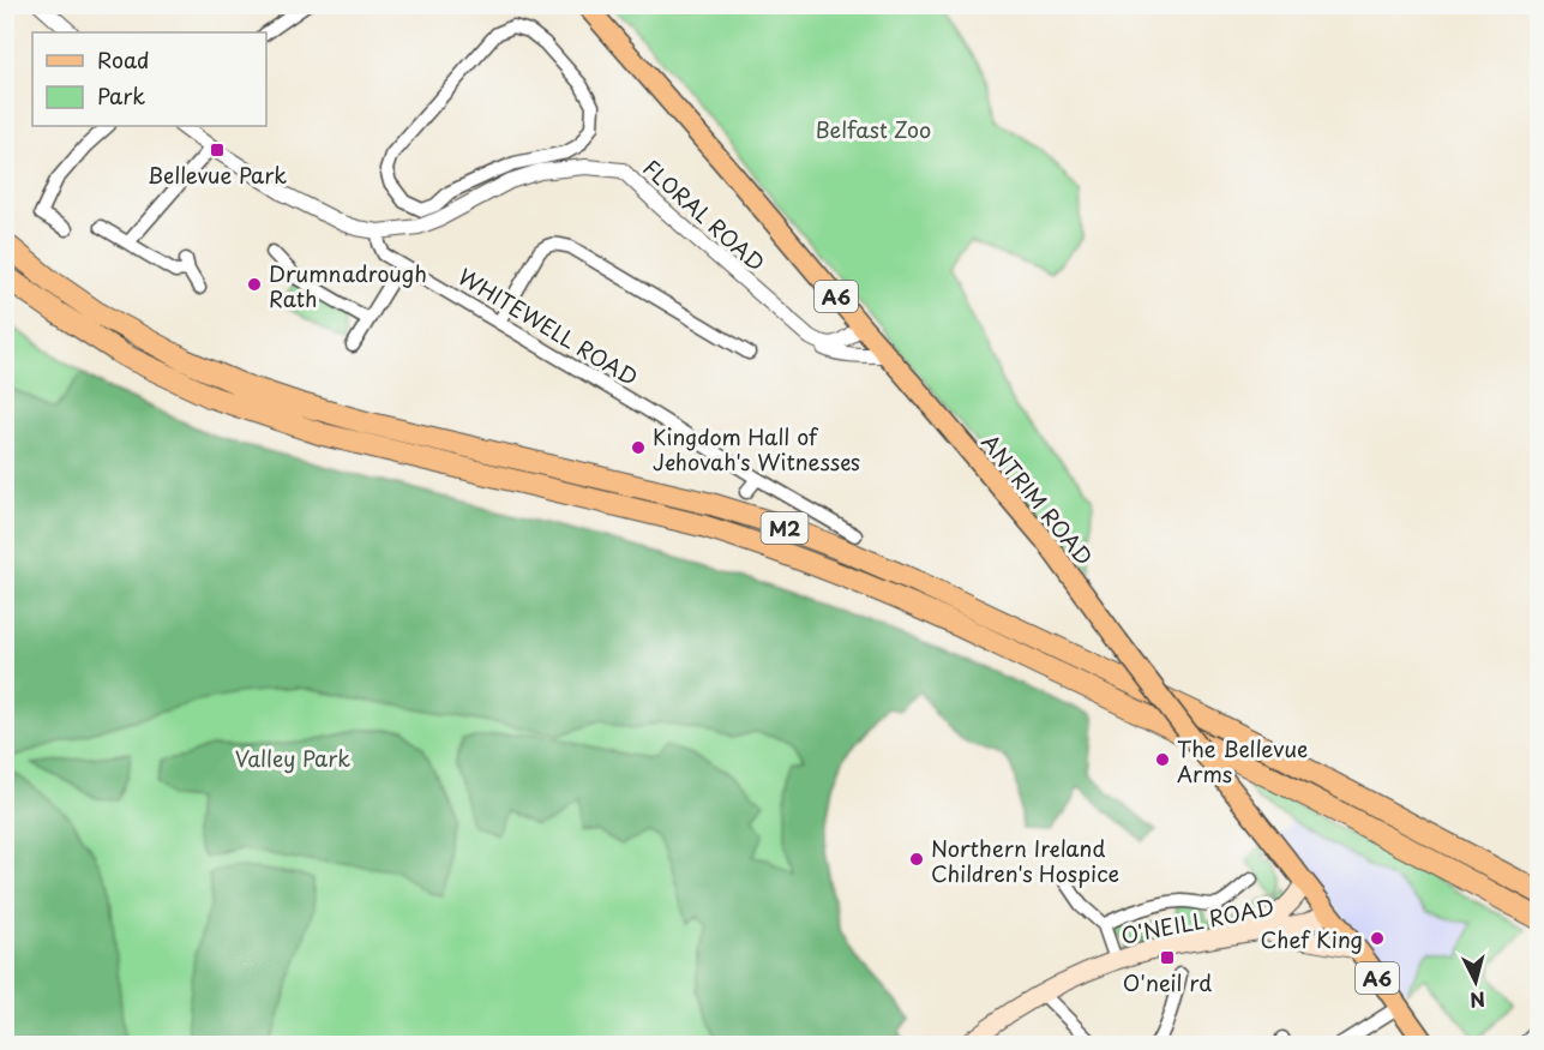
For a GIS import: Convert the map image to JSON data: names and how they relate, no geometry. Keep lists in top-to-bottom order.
{
  "streets": {
    "highway": ["M2"],
    "main road": ["A6", "ANTRIM ROAD", "O'NEILL ROAD"],
    "street": ["FLORAL ROAD", "WHITEWELL ROAD"]
  },
  "crossings": [
    ["FLORAL ROAD", "WHITEWELL ROAD"],
    ["ANTRIM ROAD", "O'NEILL ROAD"]
  ],
  "parks": ["Belfast Zoo", "Valley Park"],
  "places": {
    "transit": ["Bellevue Park", "O'neil rd"],
    "other": [
      "Drumnadrough Rath",
      "Kingdom Hall of Jehovah's Witnesses",
      "The Bellevue Arms",
      "Northern Ireland Children's Hospice",
      "Chef King"
    ]
  },
  "legend": ["Road", "Park"],
  "north": "bottom"
}
